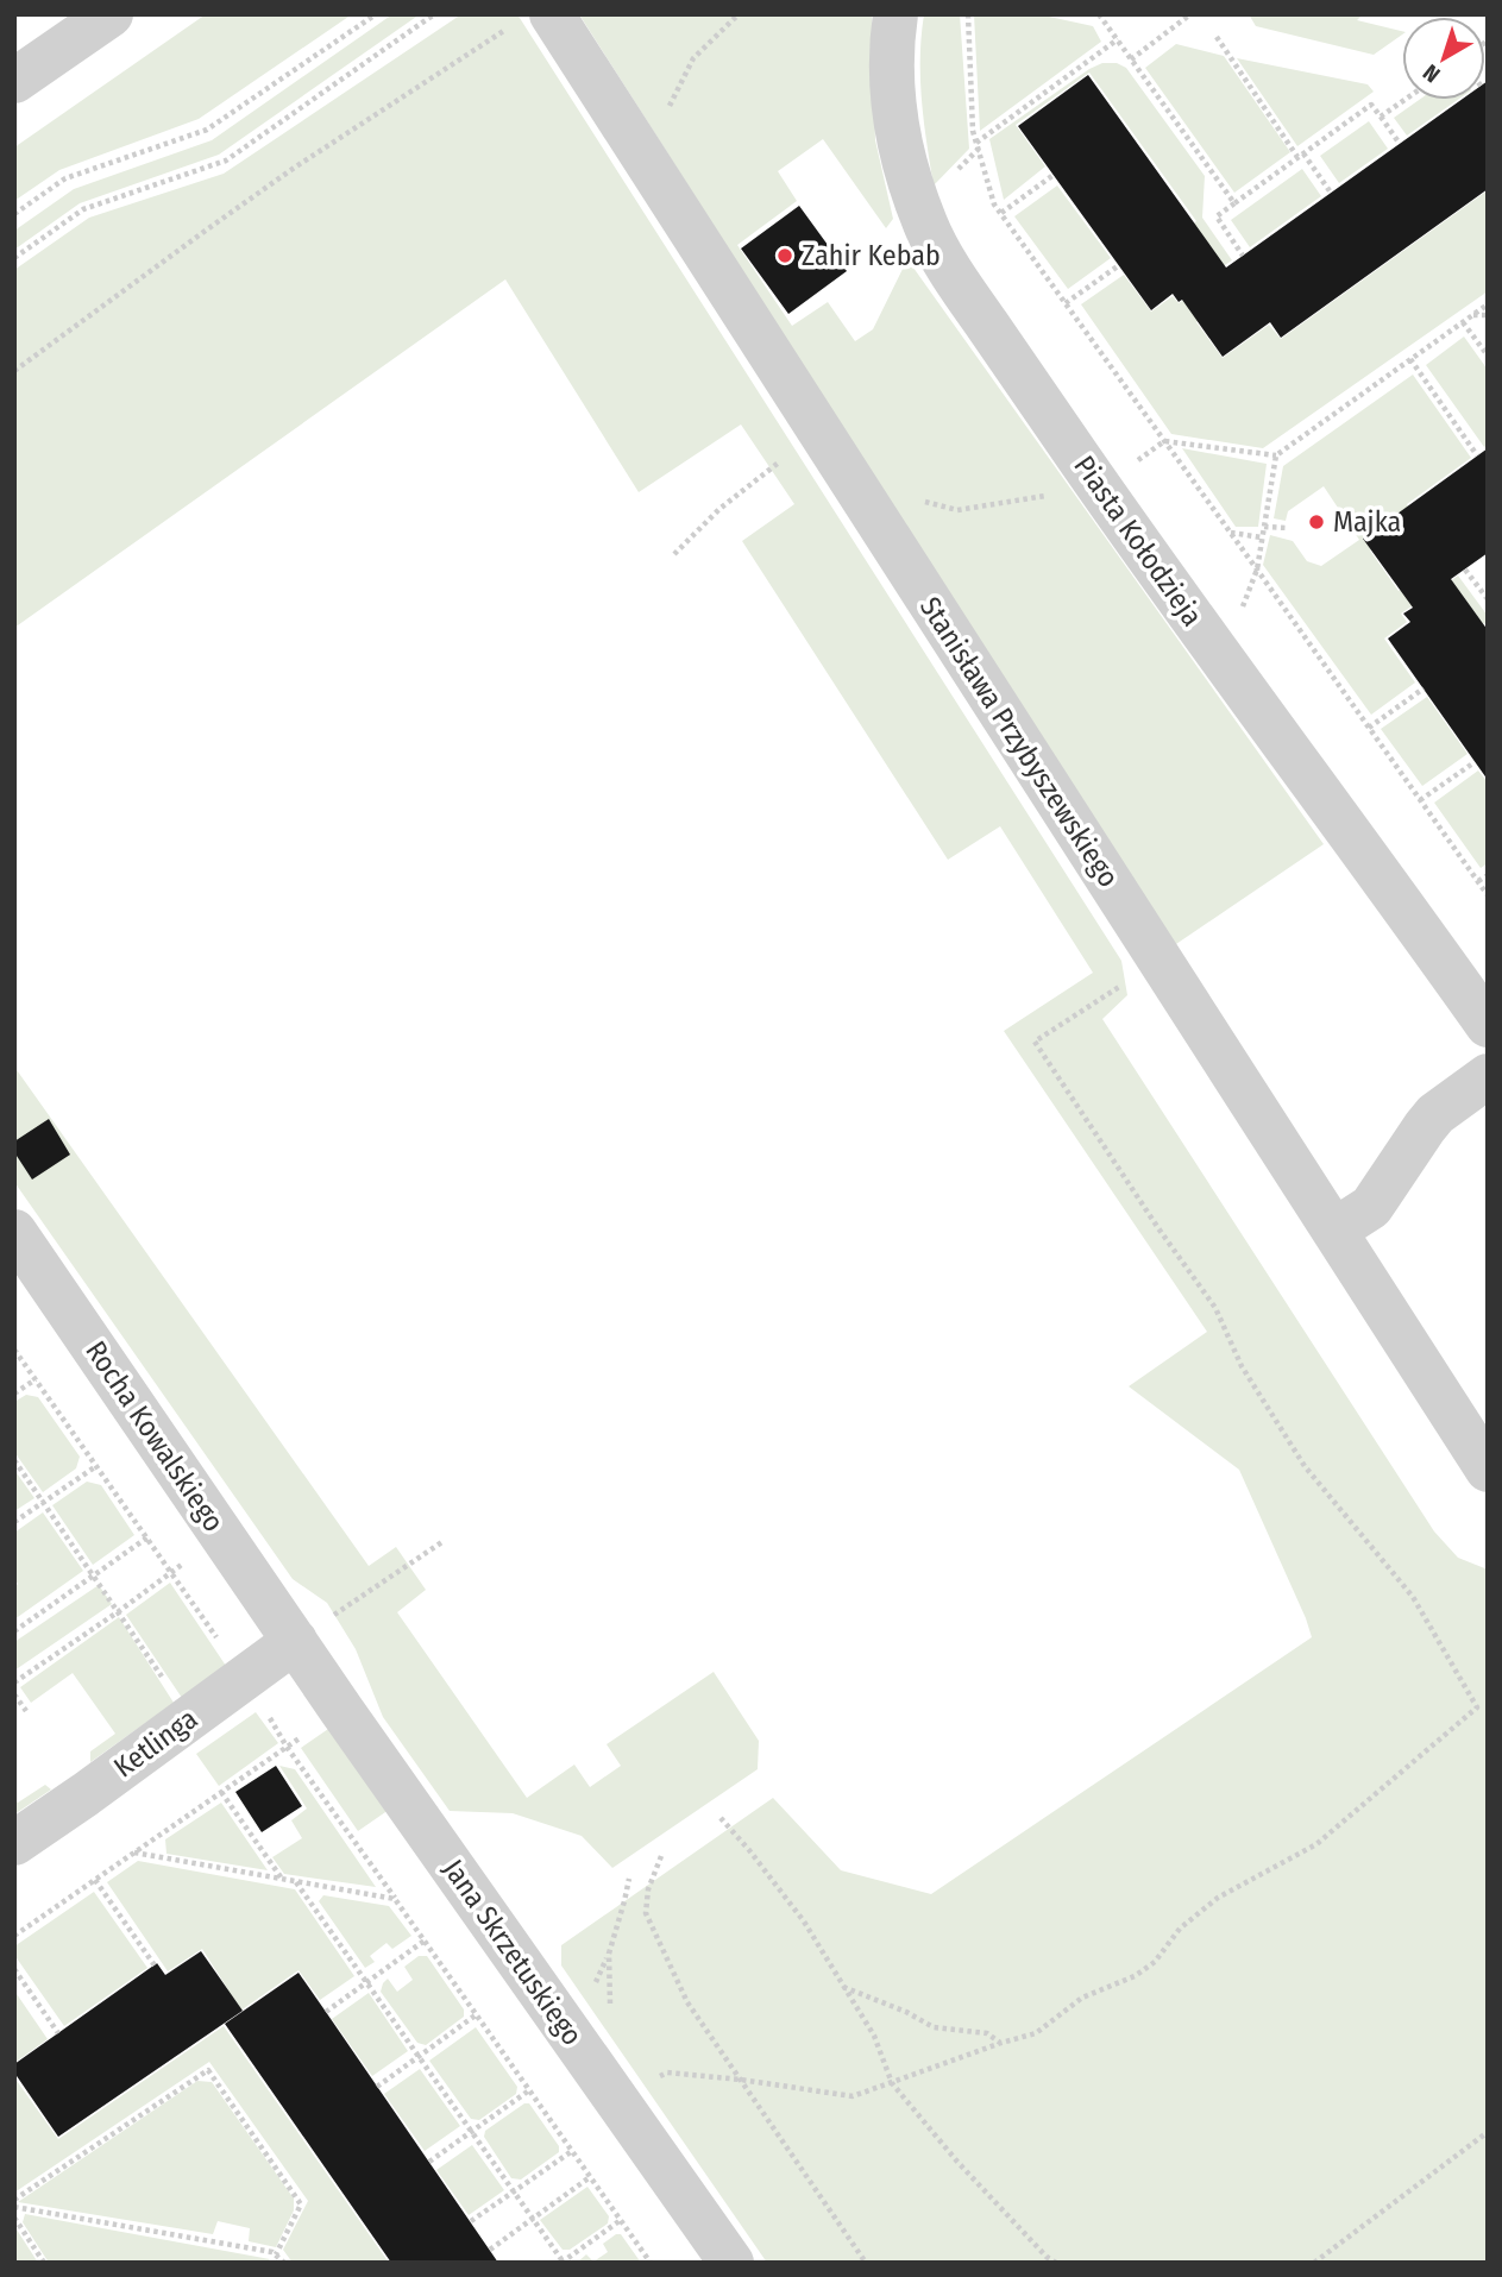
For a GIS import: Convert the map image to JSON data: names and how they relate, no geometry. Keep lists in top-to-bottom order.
{
  "streets": {
    "street": [
      "Piasta Kołodzieja",
      "Stanisława Przybyszewskiego",
      "Rocha Kowalskiego",
      "Ketlinga",
      "Jana Skrzetuskiego"
    ]
  },
  "crossings": [
    ["Rocha Kowalskiego", "Ketlinga"],
    ["Rocha Kowalskiego", "Jana Skrzetuskiego"],
    ["Ketlinga", "Jana Skrzetuskiego"]
  ],
  "places": ["Zahir Kebab", "Majka"],
  "north": "bottom left"
}
